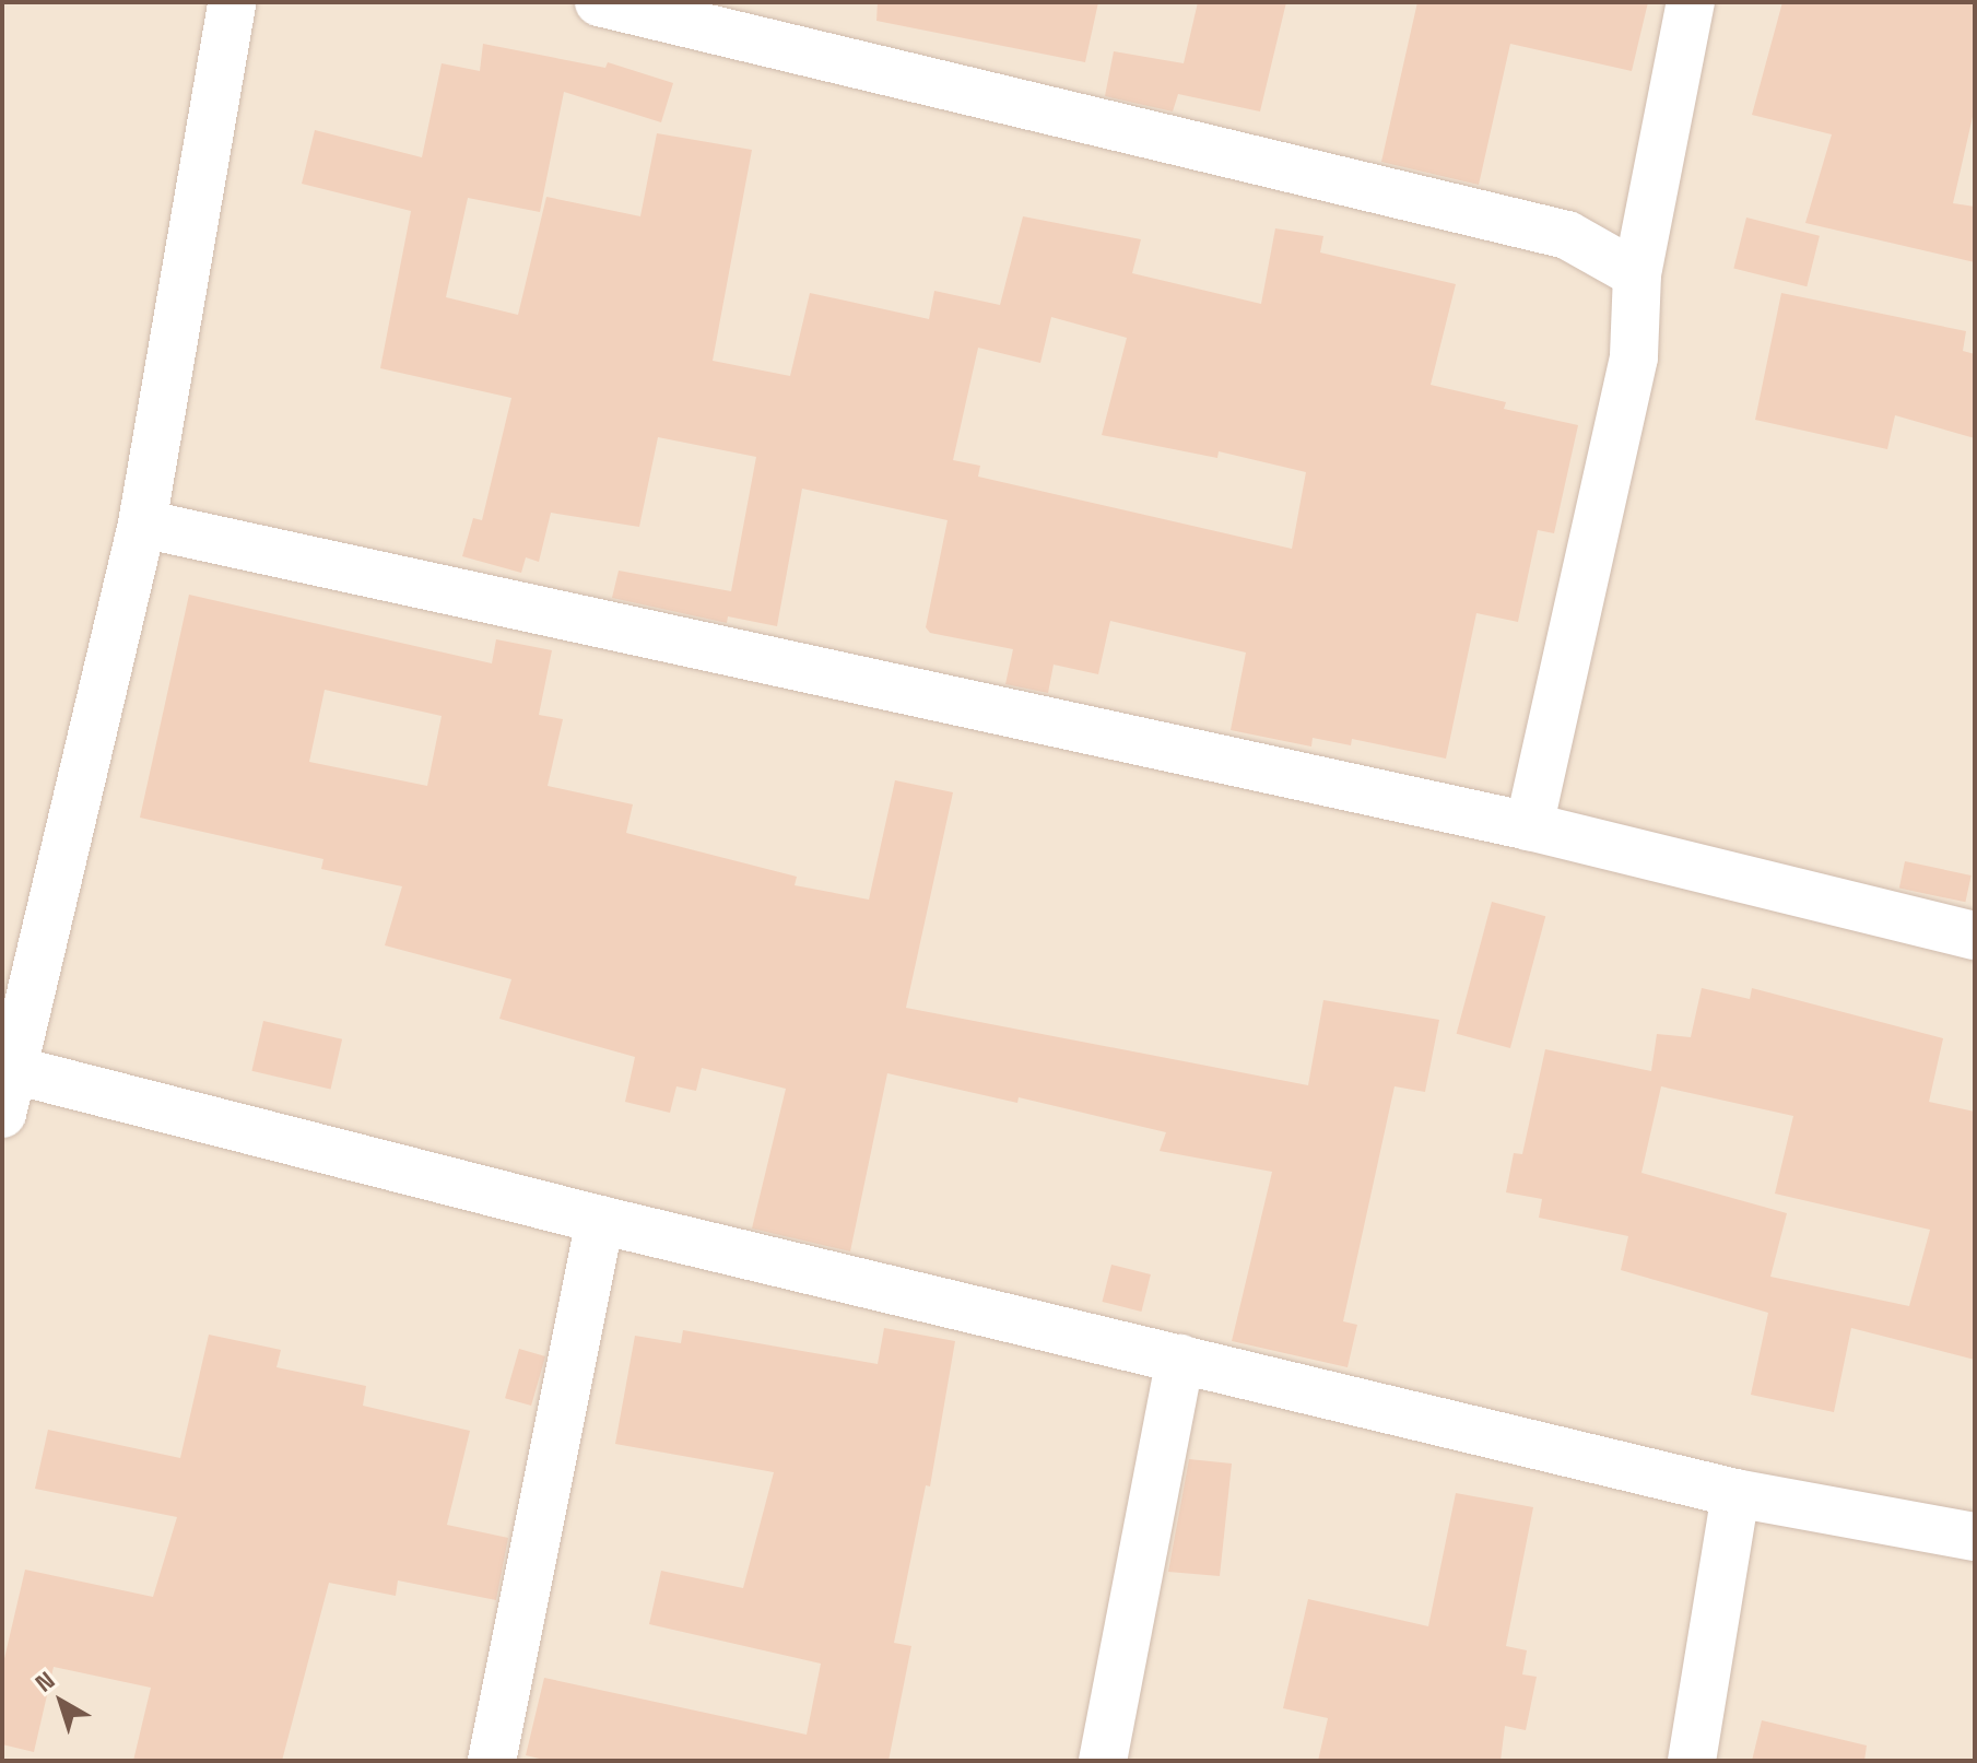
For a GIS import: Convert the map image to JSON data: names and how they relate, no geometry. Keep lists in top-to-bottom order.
{
  "north": "top left"
}
